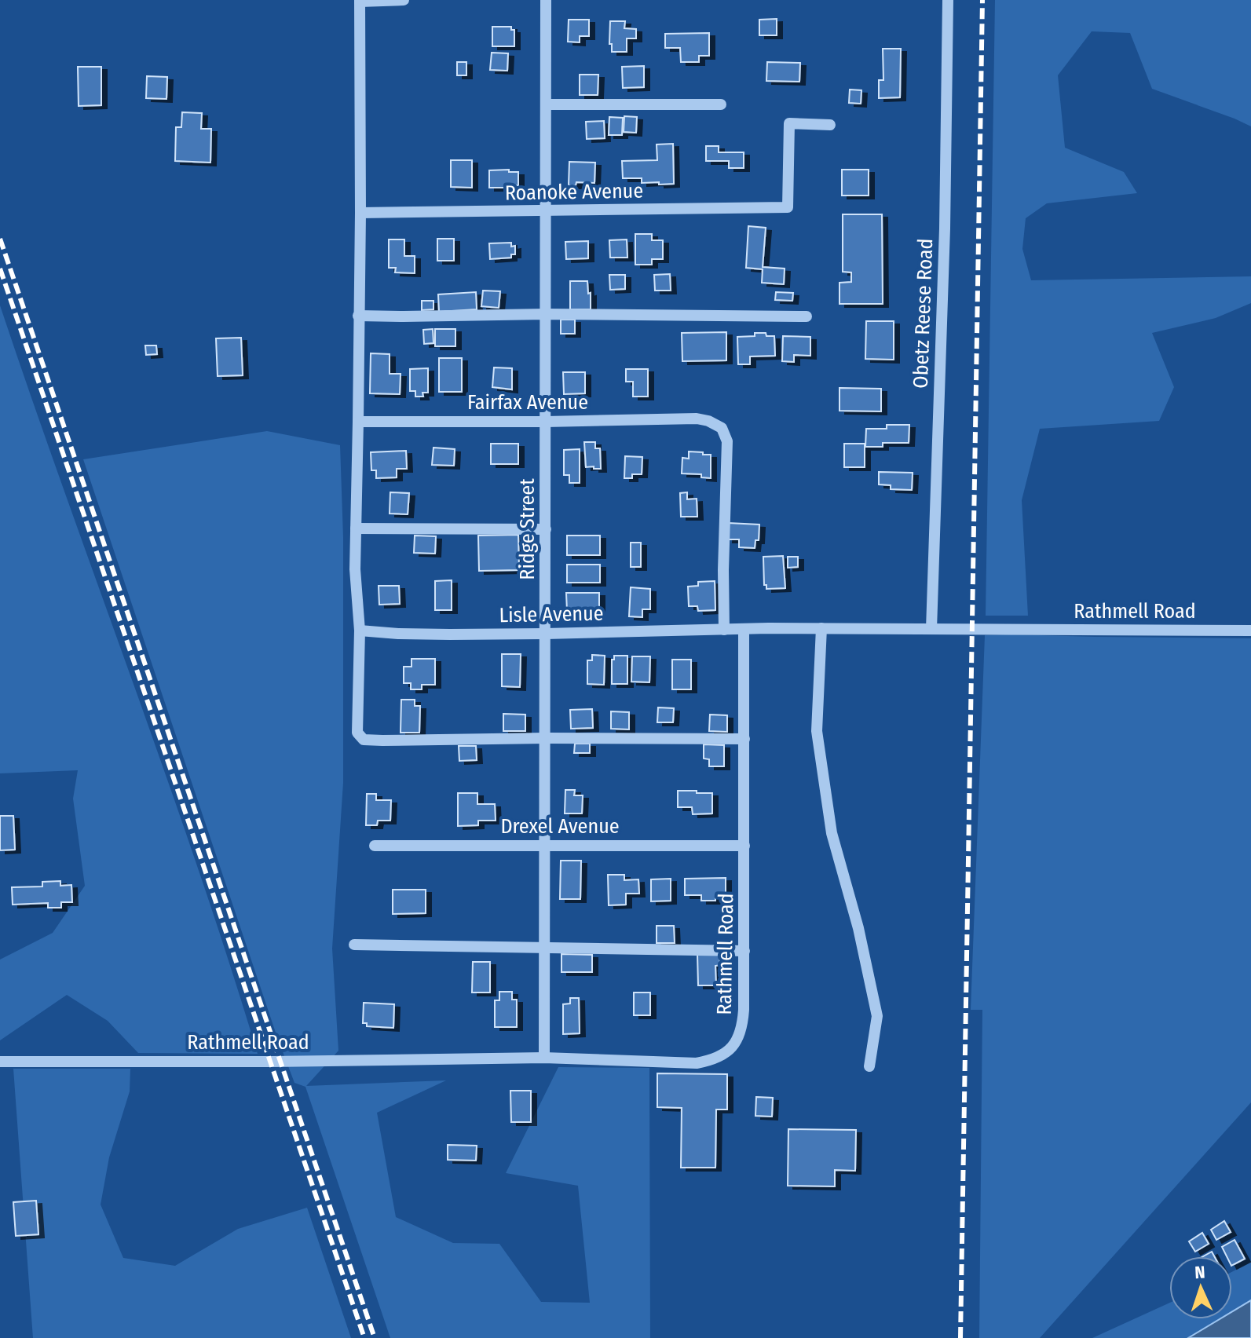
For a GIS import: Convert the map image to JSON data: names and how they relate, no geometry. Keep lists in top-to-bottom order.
{
  "streets": {
    "street": [
      "Roanoke Avenue",
      "Obetz Reese Road",
      "Fairfax Avenue",
      "Ridge Street",
      "Rathmell Road",
      "Lisle Avenue",
      "Drexel Avenue"
    ]
  },
  "crossings": [
    ["Roanoke Avenue", "Ridge Street"],
    ["Obetz Reese Road", "Rathmell Road"],
    ["Fairfax Avenue", "Ridge Street"],
    ["Fairfax Avenue", "Lisle Avenue"],
    ["Ridge Street", "Rathmell Road"],
    ["Ridge Street", "Lisle Avenue"],
    ["Ridge Street", "Drexel Avenue"],
    ["Rathmell Road", "Lisle Avenue"],
    ["Rathmell Road", "Drexel Avenue"]
  ],
  "north": "top"
}
